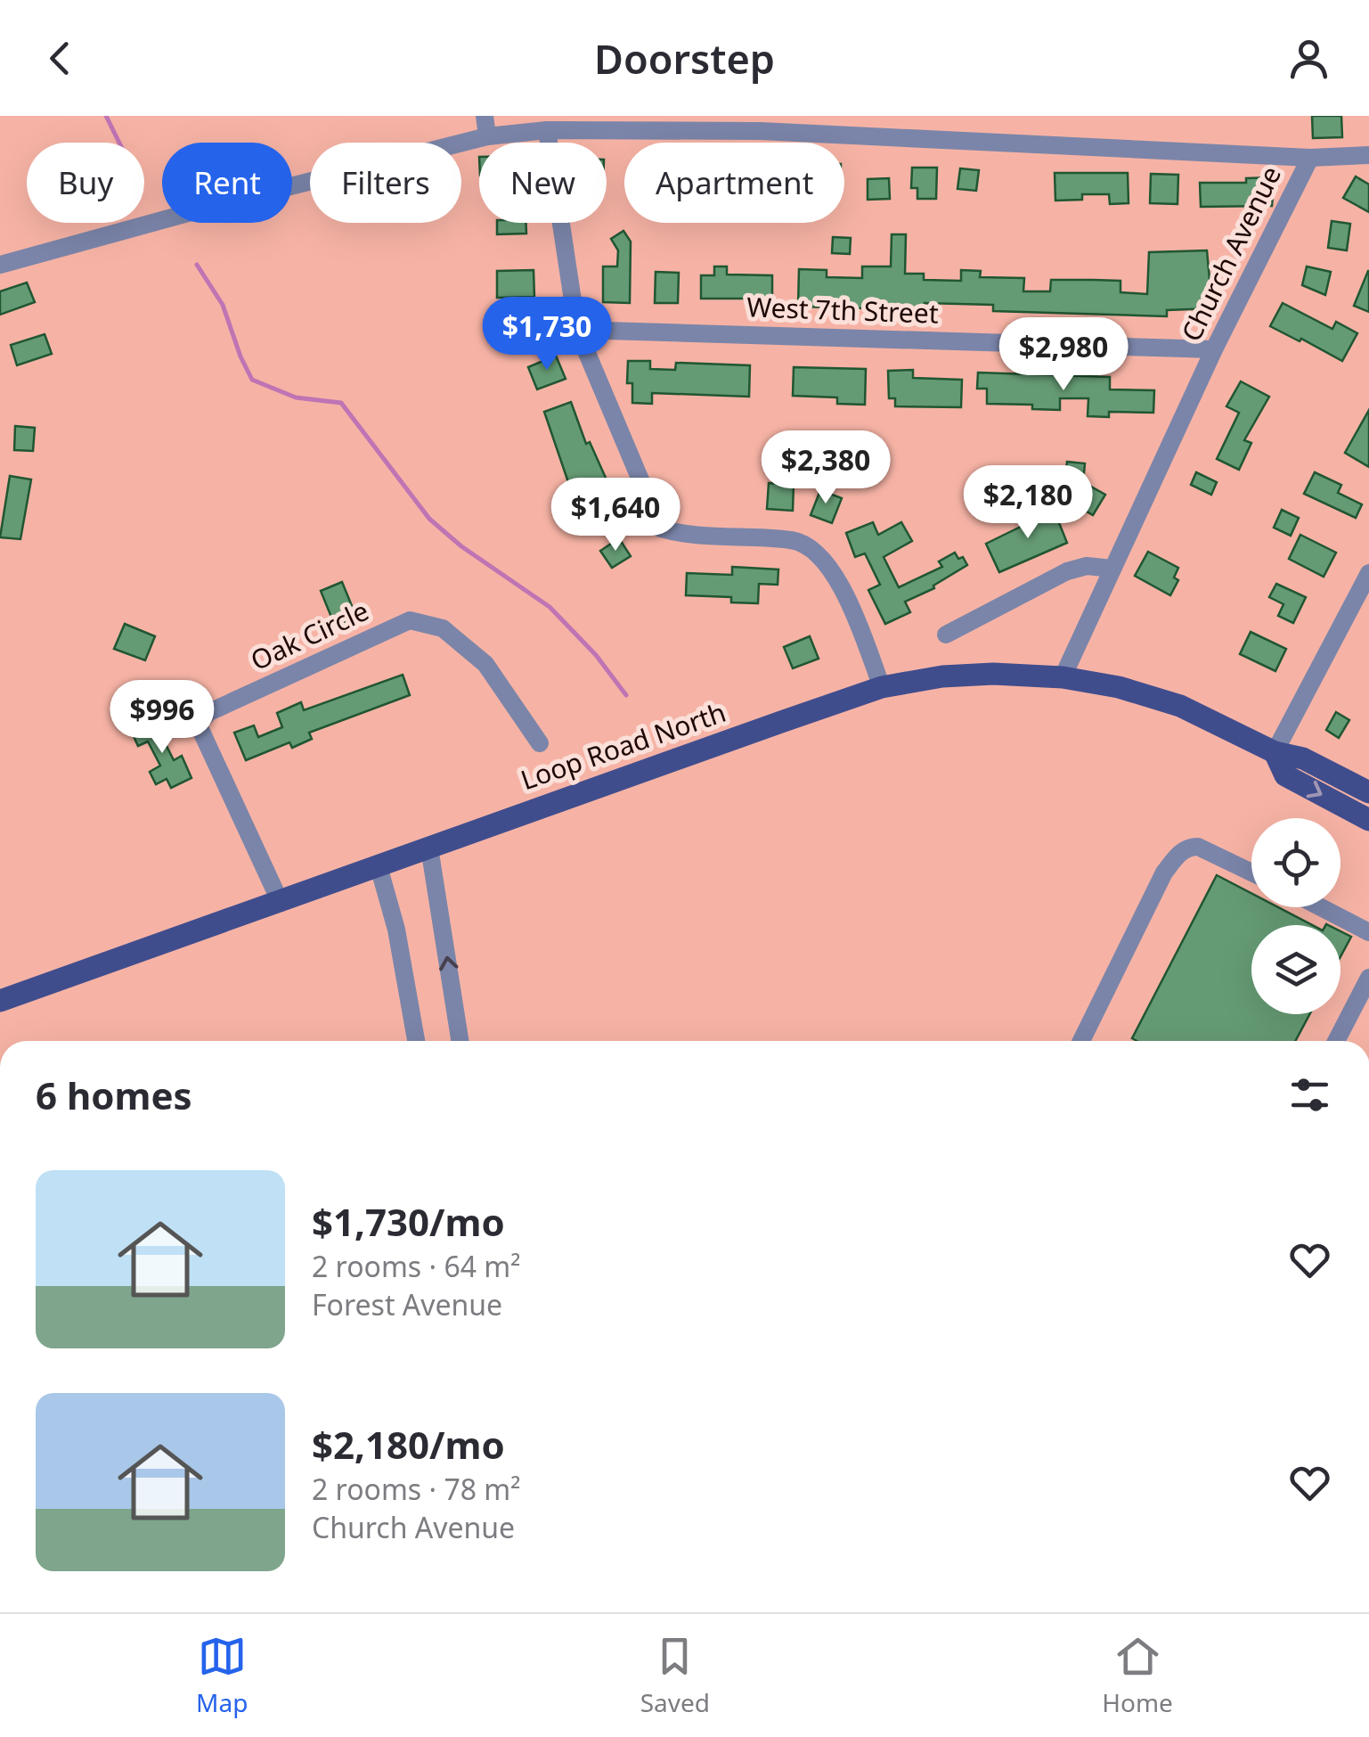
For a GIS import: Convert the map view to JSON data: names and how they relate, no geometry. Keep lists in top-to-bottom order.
{
  "streets": {
    "main road": ["Loop Road North"],
    "street": ["Church Avenue", "West 7th Street", "Oak Circle"]
  },
  "crossings": [
    ["Church Avenue", "West 7th Street"],
    ["Church Avenue", "Loop Road North"],
    ["Oak Circle", "Loop Road North"]
  ],
  "page": {
    "header": "Doorstep",
    "chip": [
      "Buy",
      "Rent",
      "Filters",
      "New",
      "Apartment"
    ],
    "price": [
      "$1,730",
      "$2,980",
      "$2,380",
      "$2,180",
      "$1,640",
      "$996"
    ],
    "heading": "6 homes",
    "list": [
      {
        "name": "$1,730/mo",
        "note": "2 rooms · 64 m² · Forest Avenue"
      },
      {
        "name": "$2,180/mo",
        "note": "2 rooms · 78 m² · Church Avenue"
      }
    ],
    "tabs": ["Map", "Saved", "Home"]
  }
}
